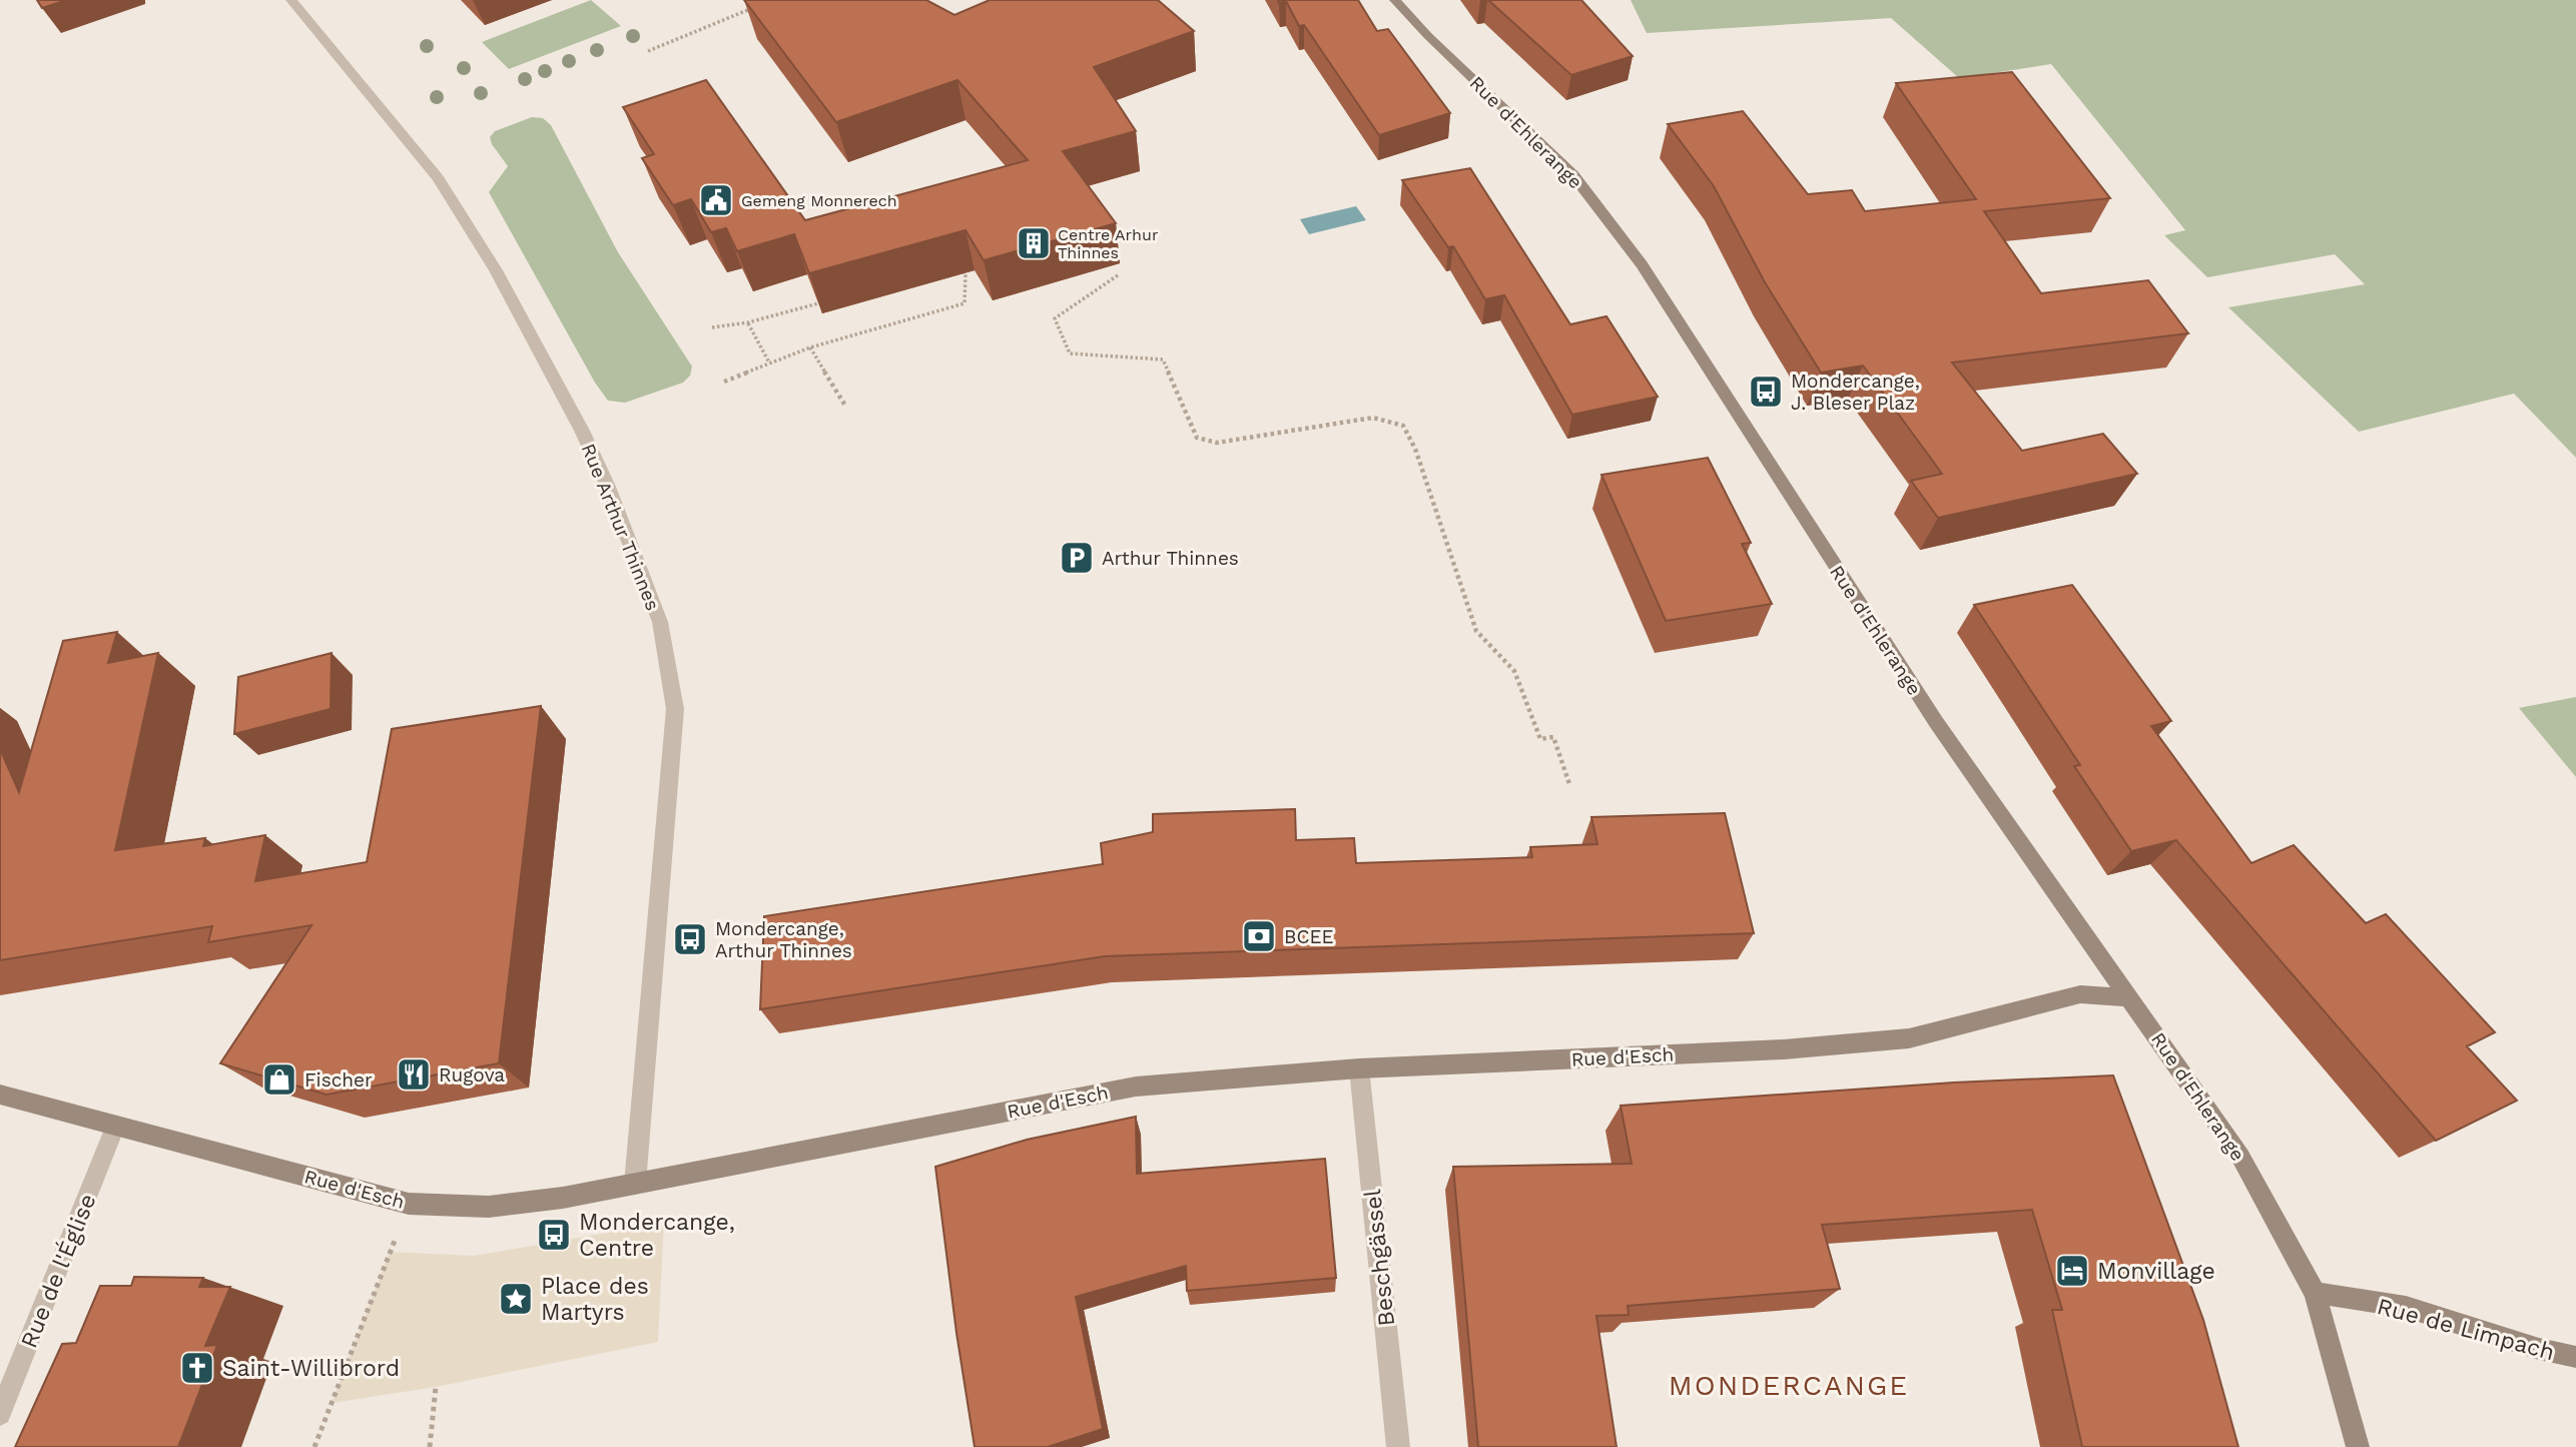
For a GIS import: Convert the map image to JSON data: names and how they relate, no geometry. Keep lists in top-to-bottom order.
{
  "streets": {
    "main road": ["Rue d'Ehlerange", "Rue d'Esch", "Rue de Limpach"],
    "street": ["Rue Arthur Thinnes", "Beschgässel", "Rue de l'Église"]
  },
  "crossings": [
    ["Rue d'Ehlerange", "Rue d'Esch"],
    ["Rue d'Ehlerange", "Rue de Limpach"],
    ["Rue Arthur Thinnes", "Rue d'Esch"],
    ["Rue d'Esch", "Beschgässel"],
    ["Rue d'Esch", "Rue de l'Église"]
  ],
  "districts": ["MONDERCANGE"],
  "places": {
    "public building": ["Gemeng Monnerech"],
    "building": ["Centre Arhur Thinnes"],
    "bus stop": ["Mondercange, J. Bleser Plaz", "Mondercange, Arthur Thinnes", "Mondercange, Centre"],
    "parking": ["Arthur Thinnes"],
    "bank": ["BCEE"],
    "restaurant": ["Rugova"],
    "shop": ["Fischer"],
    "hotel": ["Monvillage"],
    "place": ["Place des Martyrs"],
    "church": ["Saint-Willibrord"]
  }
}
